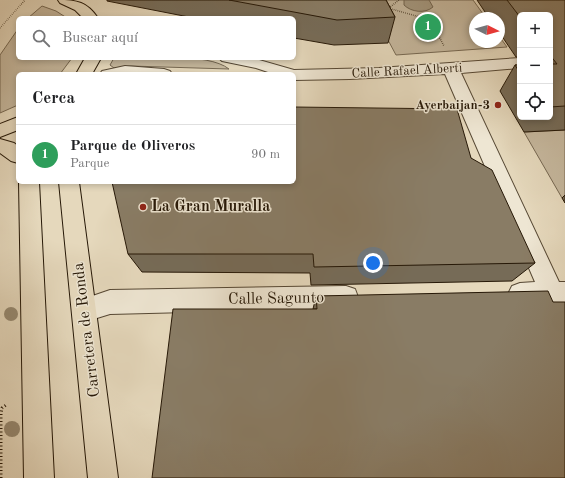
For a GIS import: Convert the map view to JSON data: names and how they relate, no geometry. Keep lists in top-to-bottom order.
{
  "streets": {
    "main road": ["Carretera de Ronda"],
    "street": ["Calle Rafael Alberti", "Calle Sagunto"]
  },
  "crossings": [
    ["Calle Sagunto", "Carretera de Ronda"]
  ],
  "places": ["Ayerbaijan-3", "La Gran Muralla"],
  "north": "right",
  "page": {
    "map_buttons": ["+", "−"],
    "pins": "1",
    "search": "Buscar aquí",
    "heading": "Cerca",
    "list": [
      {
        "mark": "1",
        "name": "Parque de Oliveros",
        "note": "Parque",
        "value": "90 m"
      }
    ]
  }
}
